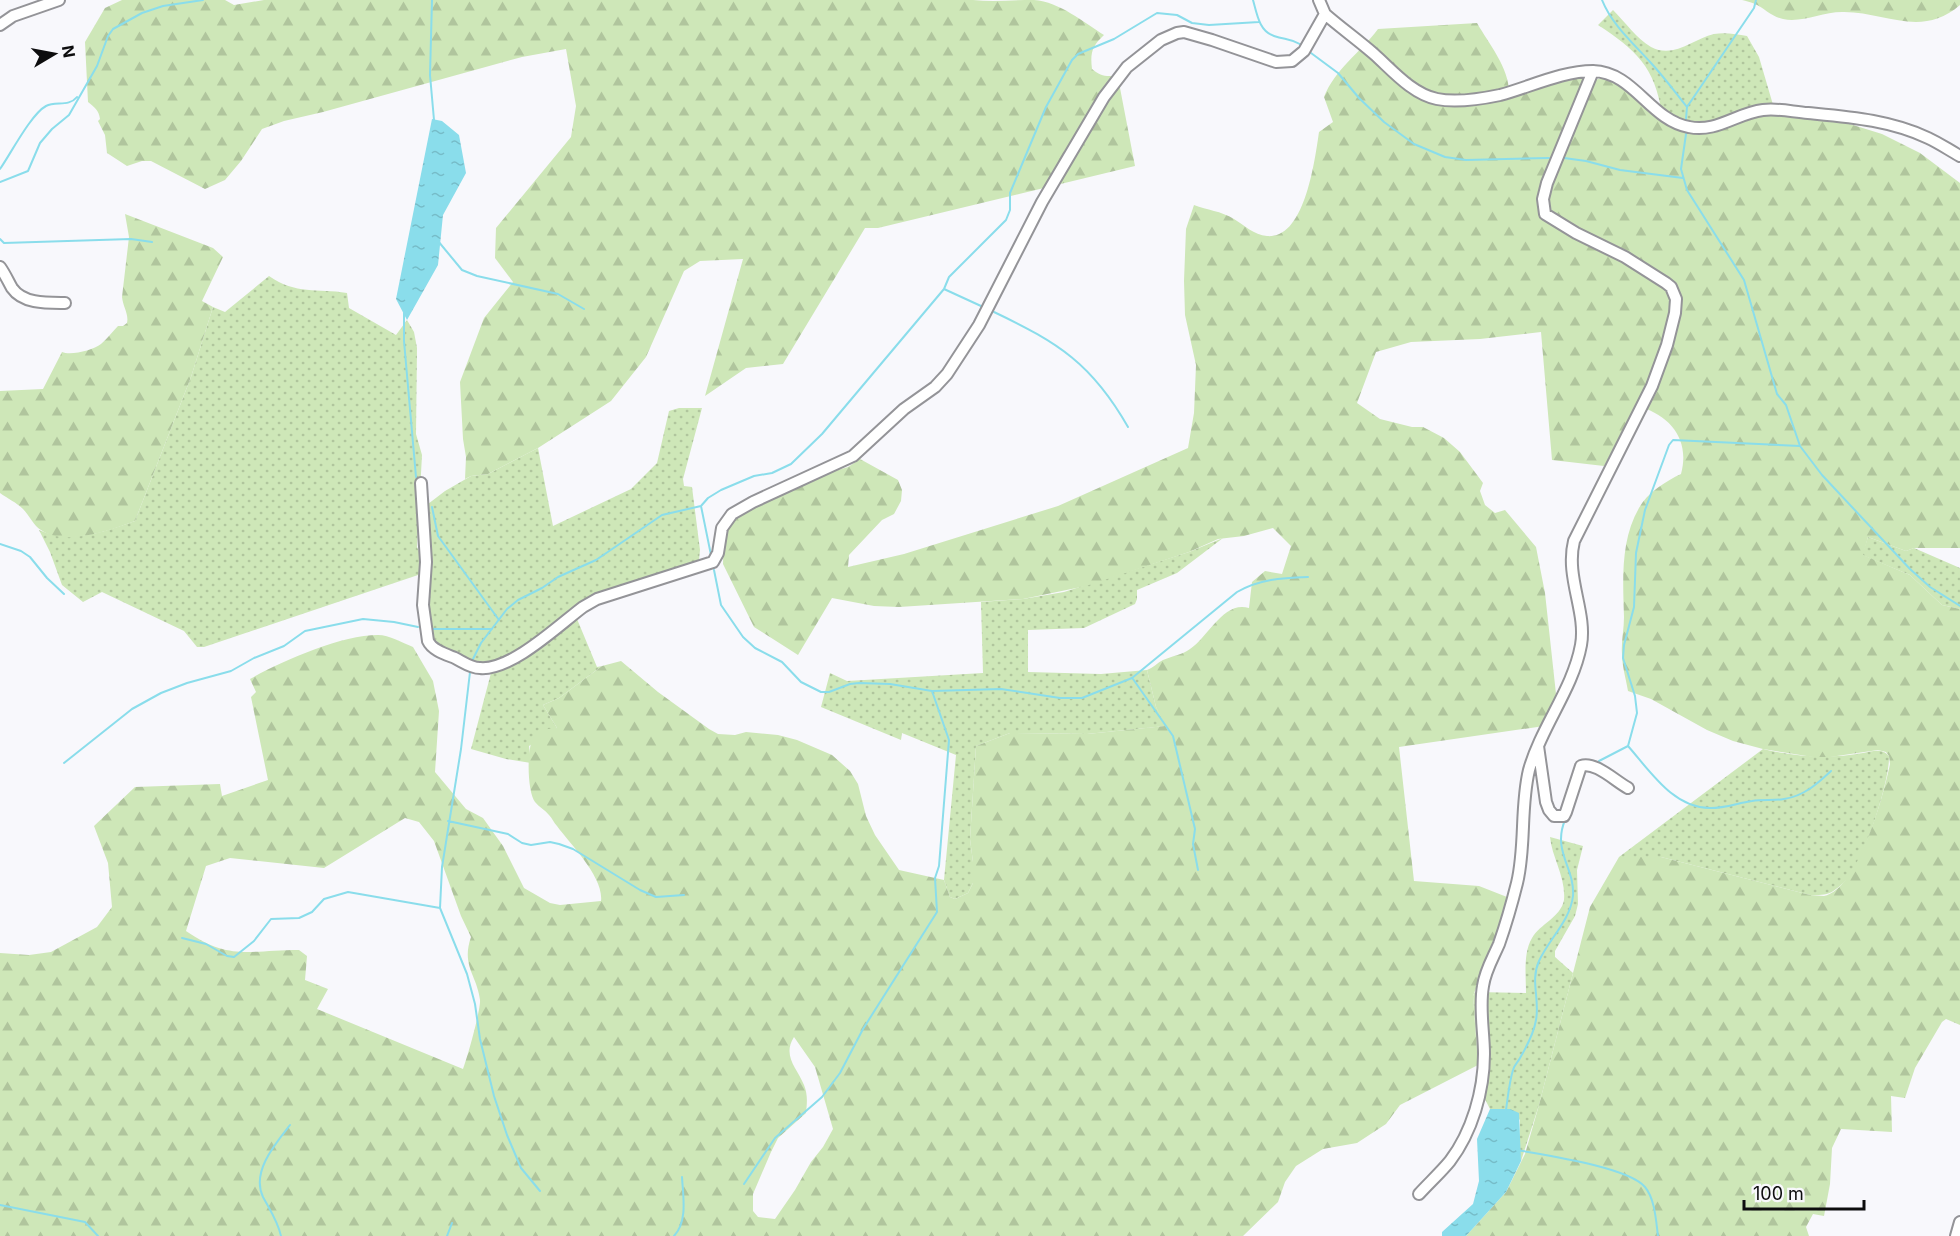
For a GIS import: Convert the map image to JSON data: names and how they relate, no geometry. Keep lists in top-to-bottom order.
{
  "scale_bar": "100 m",
  "north": "right"
}
